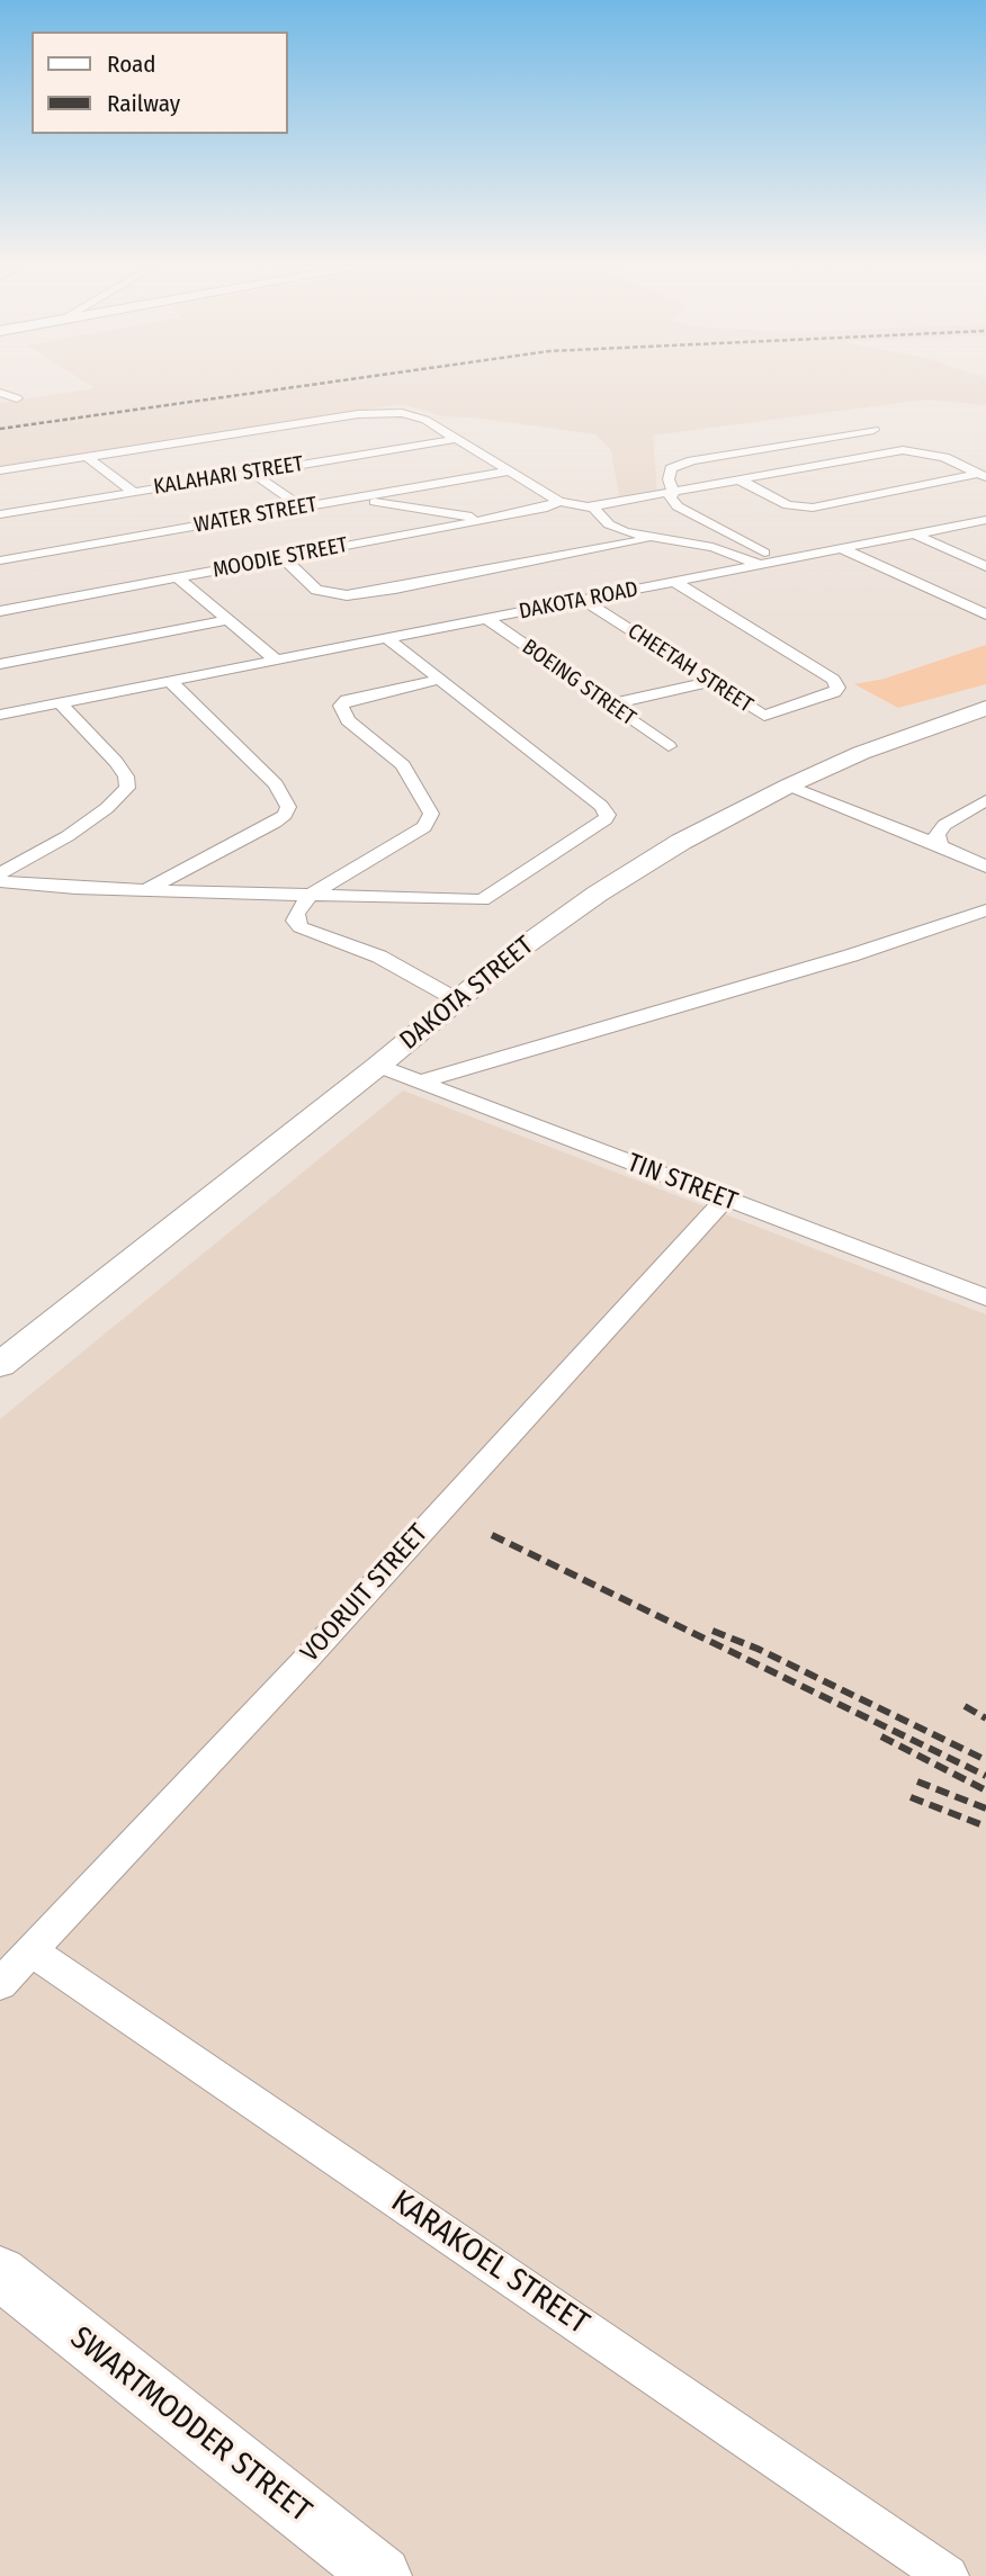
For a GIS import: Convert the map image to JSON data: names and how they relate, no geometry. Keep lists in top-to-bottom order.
{
  "streets": {
    "street": [
      "KALAHARI STREET",
      "WATER STREET",
      "MOODIE STREET",
      "DAKOTA ROAD",
      "CHEETAH STREET",
      "BOEING STREET",
      "DAKOTA STREET",
      "TIN STREET",
      "VOORUIT STREET",
      "KARAKOEL STREET",
      "SWARTMODDER STREET"
    ]
  },
  "crossings": [
    ["DAKOTA ROAD", "CHEETAH STREET"],
    ["DAKOTA ROAD", "BOEING STREET"],
    ["DAKOTA STREET", "TIN STREET"],
    ["TIN STREET", "VOORUIT STREET"],
    ["VOORUIT STREET", "KARAKOEL STREET"]
  ],
  "legend": ["Road", "Railway"]
}
